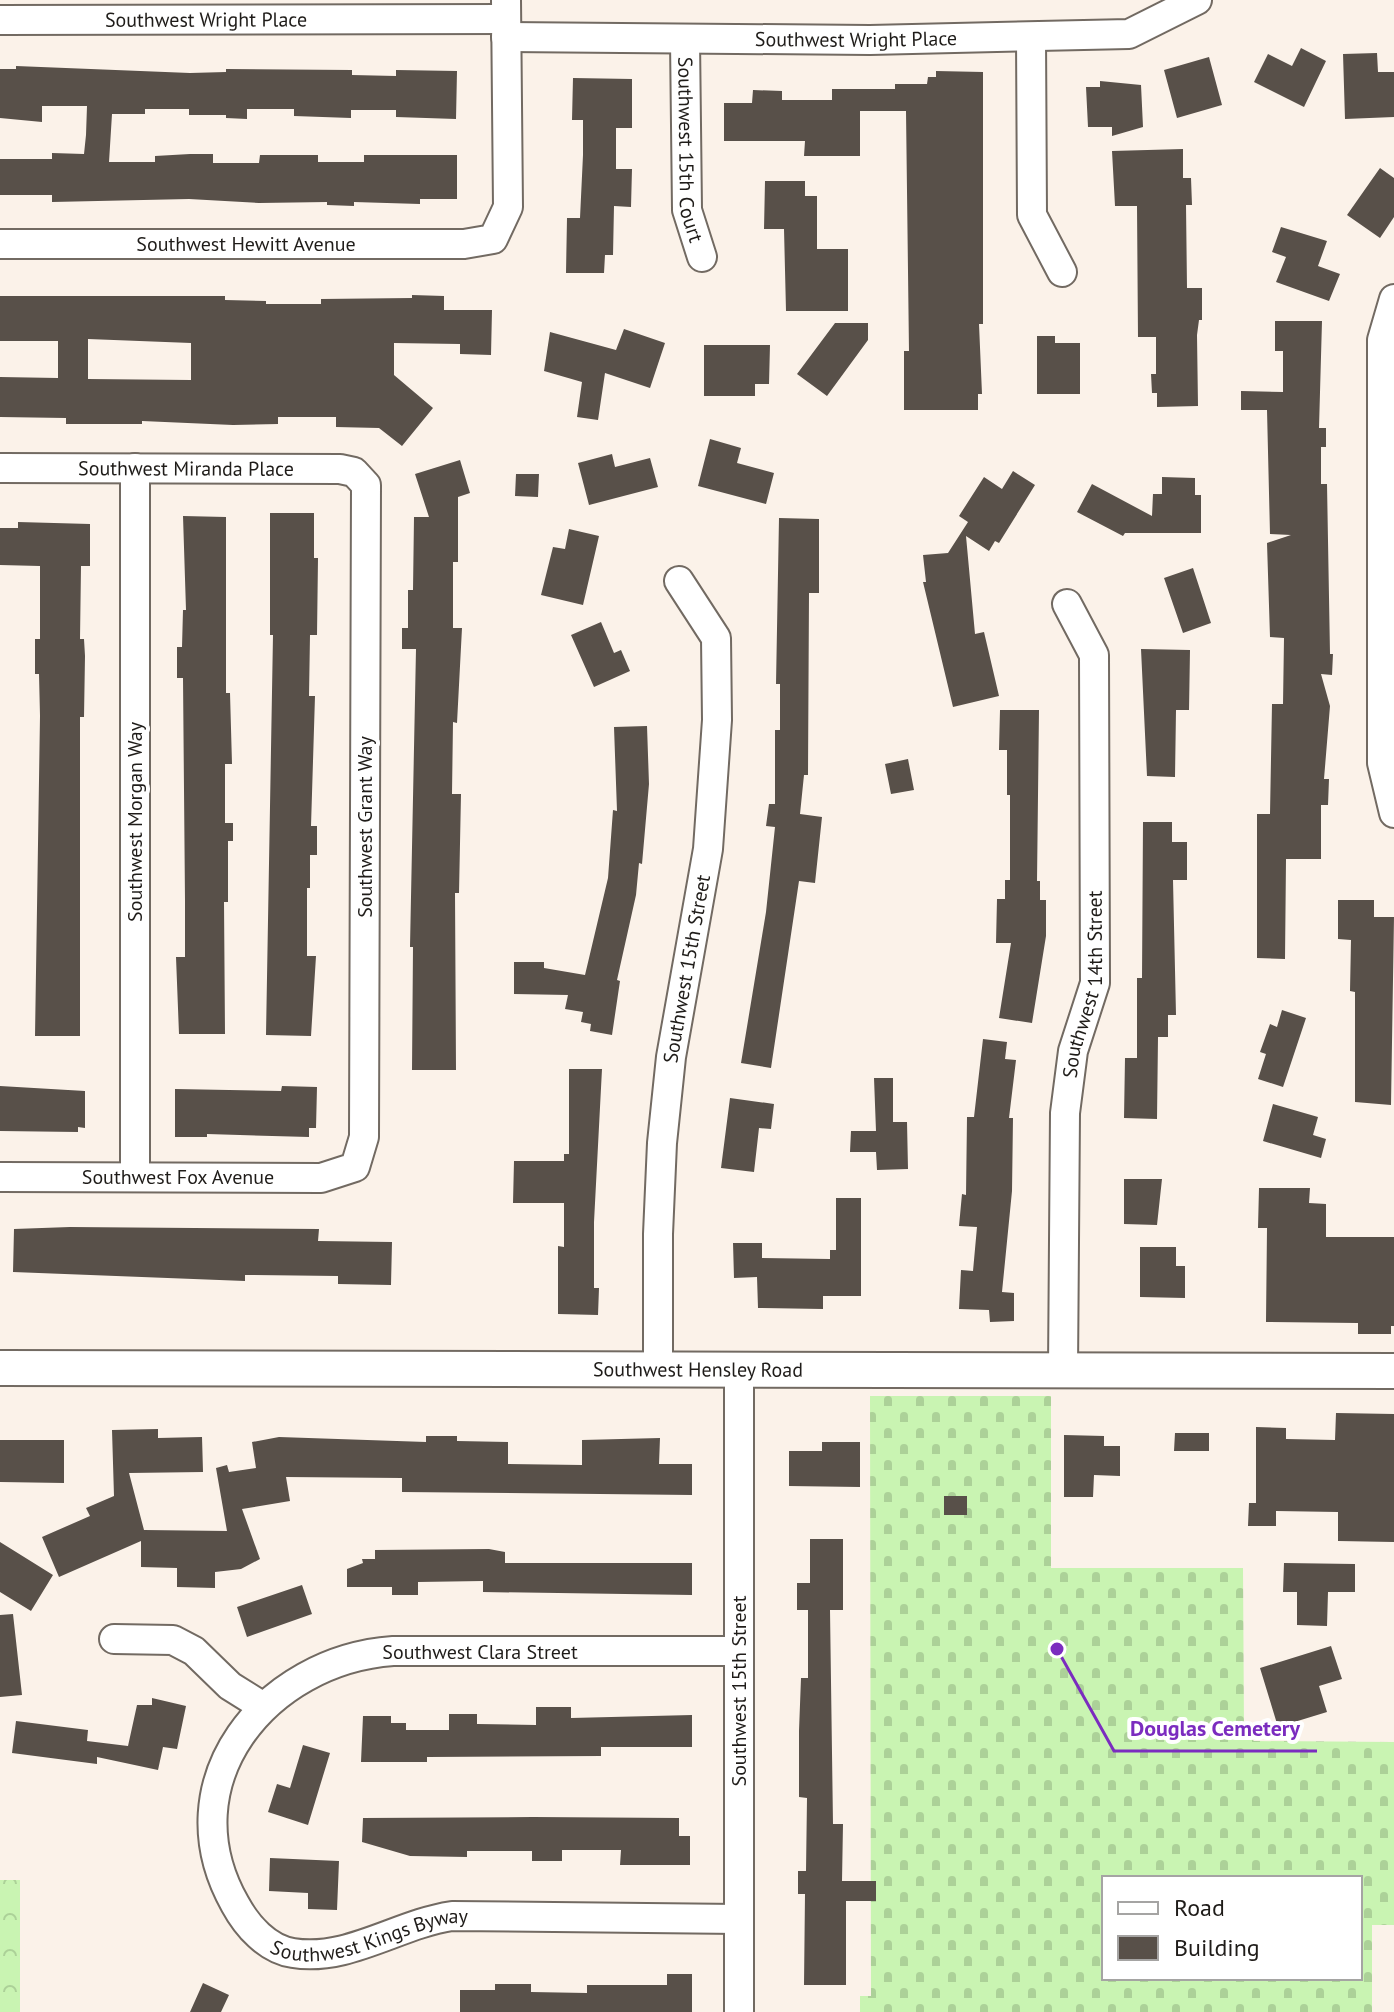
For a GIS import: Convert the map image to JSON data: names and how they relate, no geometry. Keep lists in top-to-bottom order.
{
  "streets": {
    "street": [
      "Southwest Wright Place",
      "Southwest 15th Court",
      "Southwest Hewitt Avenue",
      "Southwest Miranda Place",
      "Southwest Morgan Way",
      "Southwest Grant Way",
      "Southwest 15th Street",
      "Southwest 14th Street",
      "Southwest Fox Avenue",
      "Southwest Hensley Road",
      "Southwest Clara Street",
      "Southwest Kings Byway"
    ]
  },
  "crossings": [
    ["Southwest Wright Place", "Southwest 15th Court"],
    ["Southwest Wright Place", "Southwest Hewitt Avenue"],
    ["Southwest Miranda Place", "Southwest Morgan Way"],
    ["Southwest Miranda Place", "Southwest Grant Way"],
    ["Southwest Morgan Way", "Southwest Fox Avenue"],
    ["Southwest Grant Way", "Southwest Fox Avenue"],
    ["Southwest 15th Street", "Southwest Hensley Road"],
    ["Southwest 15th Street", "Southwest Clara Street"],
    ["Southwest 15th Street", "Southwest Kings Byway"],
    ["Southwest 14th Street", "Southwest Hensley Road"],
    ["Southwest Clara Street", "Southwest Kings Byway"]
  ],
  "places": ["Douglas Cemetery"],
  "legend": ["Road", "Building"]
}
